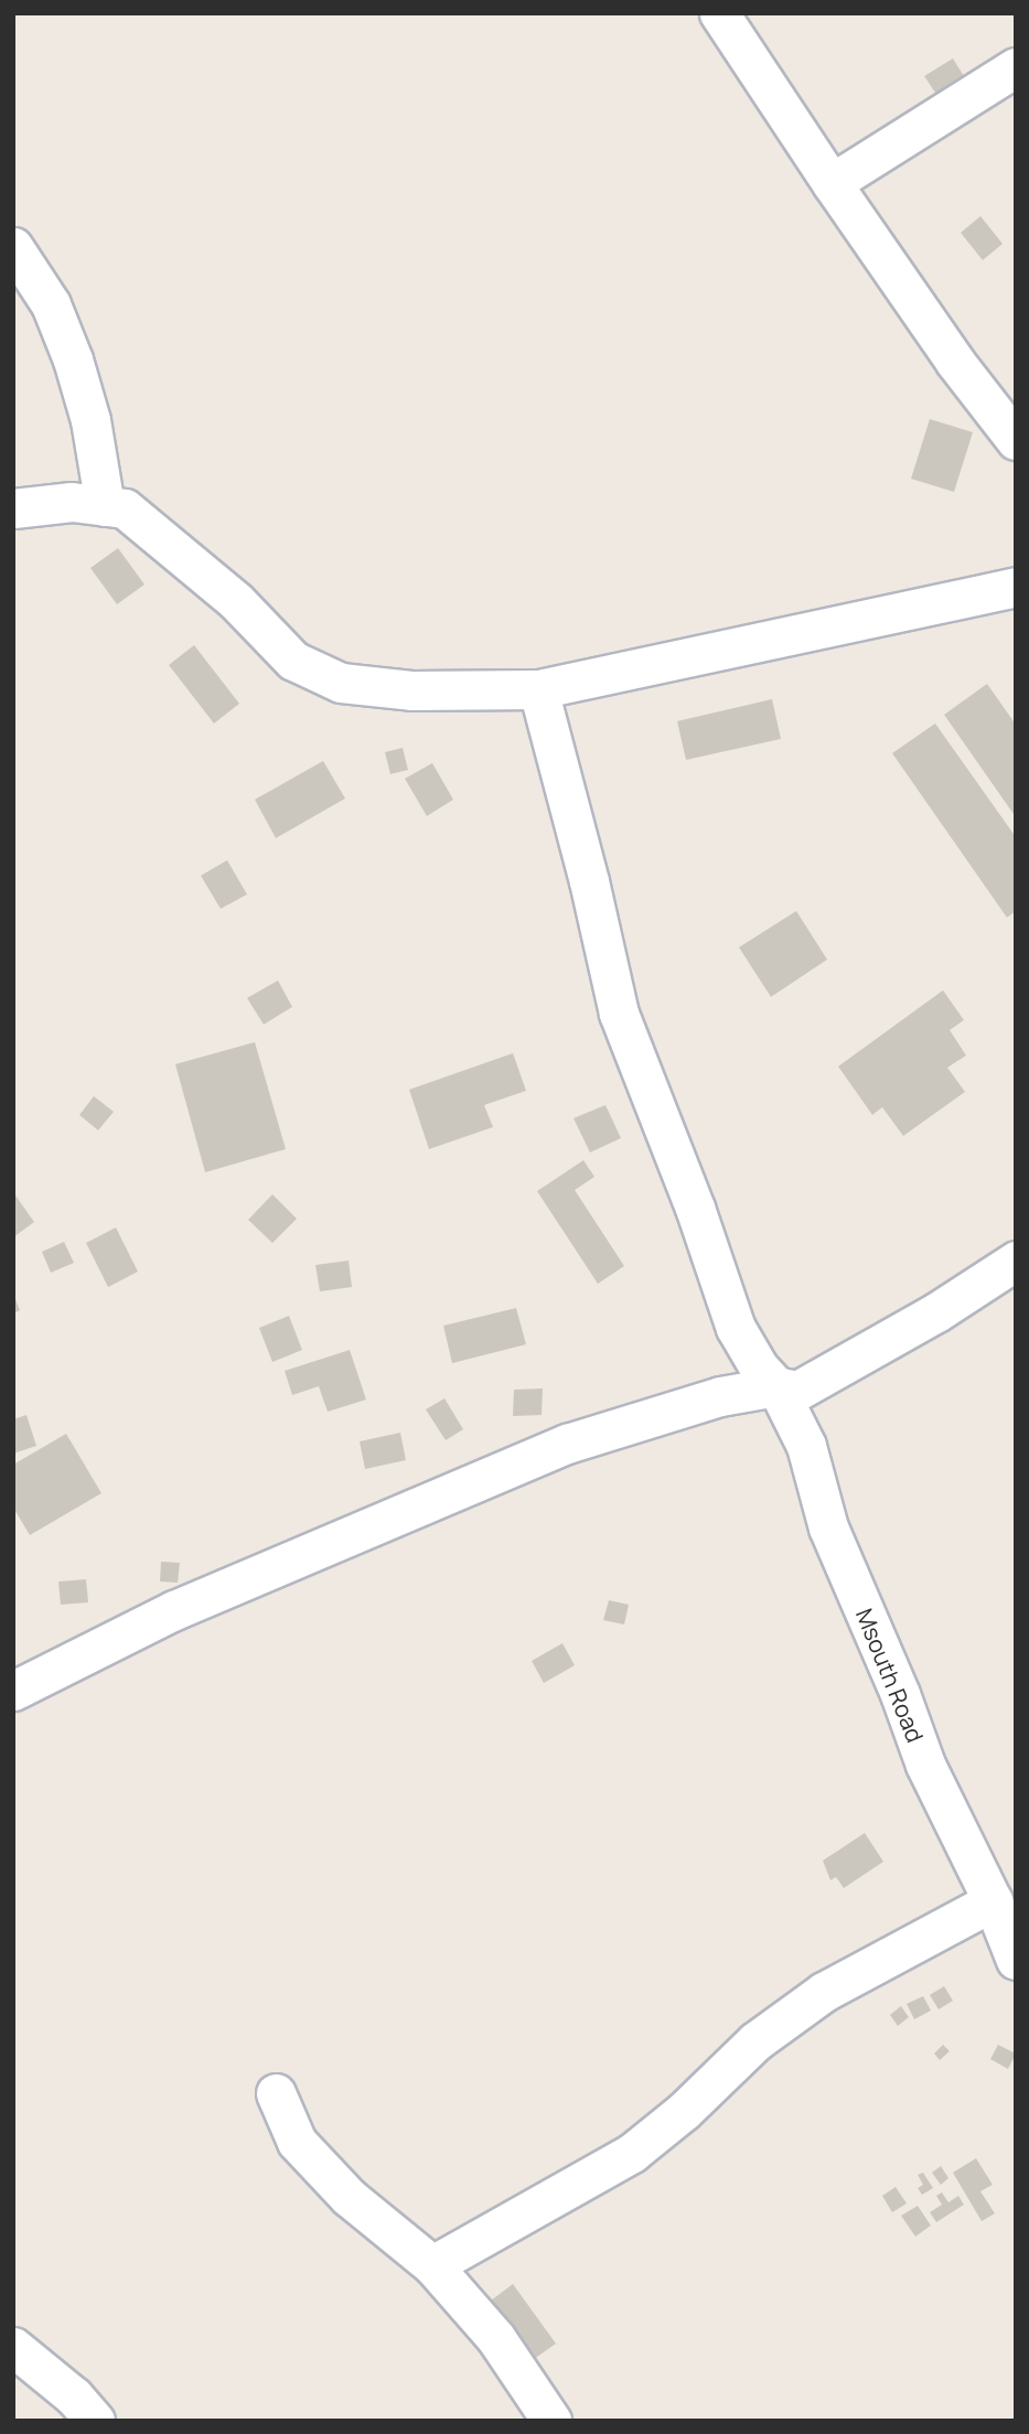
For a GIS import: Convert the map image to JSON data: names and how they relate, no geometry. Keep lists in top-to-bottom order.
{
  "streets": {
    "street": ["Msouth Road"]
  }
}
